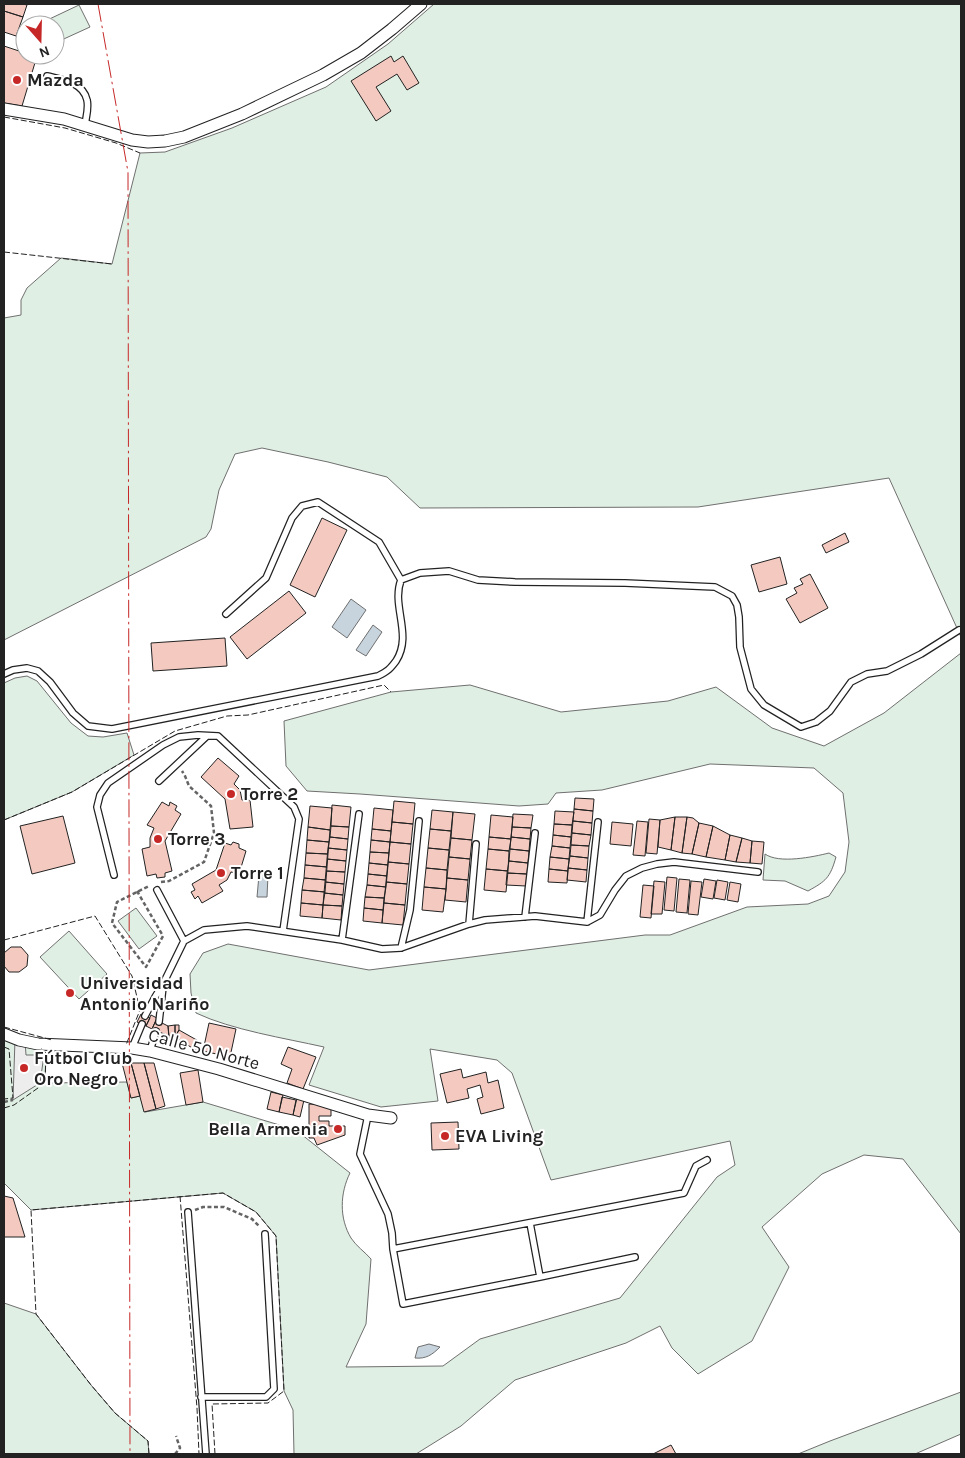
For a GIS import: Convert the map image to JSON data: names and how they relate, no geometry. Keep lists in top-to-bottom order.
{
  "streets": {
    "street": ["Calle 50 Norte"]
  },
  "places": [
    "Mazda",
    "Torre 2",
    "Torre 3",
    "Torre 1",
    "Universidad Antonio Nariño",
    "Fútbol Club Oro Negro",
    "Bella Armenia",
    "EVA Living"
  ],
  "north": "bottom"
}
